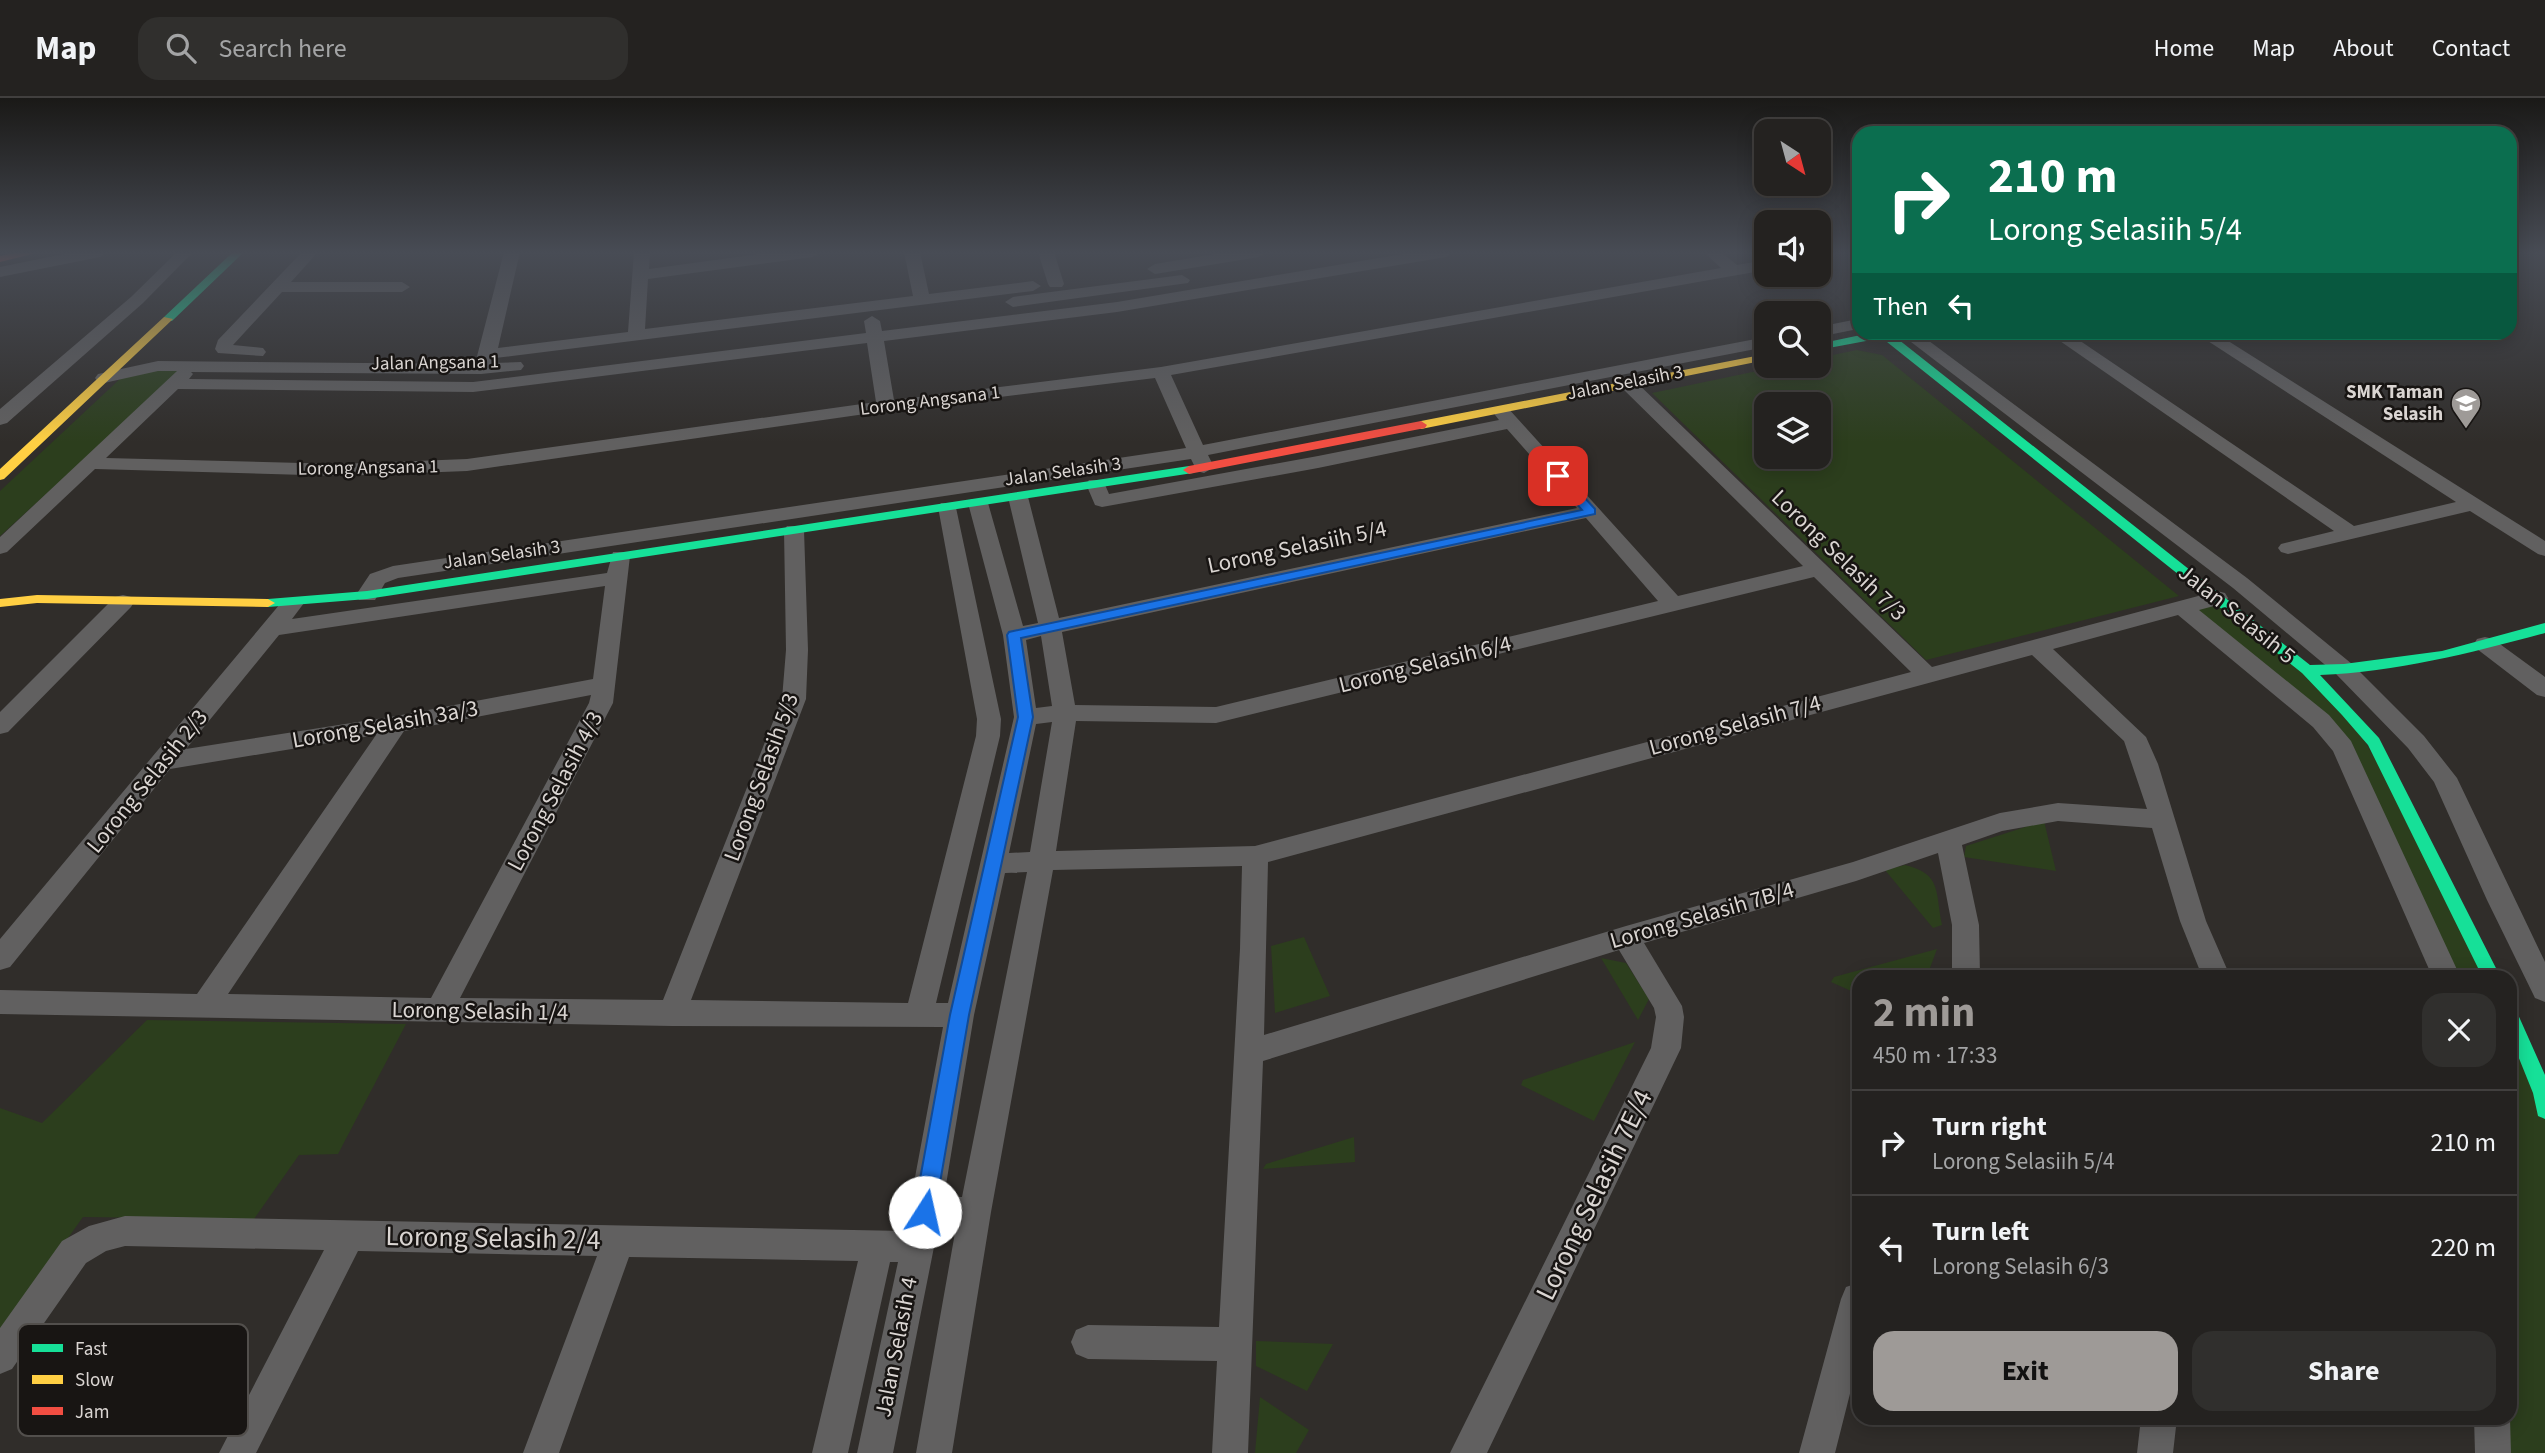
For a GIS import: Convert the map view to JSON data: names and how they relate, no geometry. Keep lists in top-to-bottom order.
{
  "streets": {
    "street": [
      "Jalan Angsana 1",
      "Jalan Selasih 3",
      "Lorong Angsana 1",
      "Lorong Selasiih 5/4",
      "Lorong Selasih 7/3",
      "Jalan Selasih 5",
      "Lorong Selasih 6/4",
      "Lorong Selasih 3a/3",
      "Lorong Selasih 7/4",
      "Lorong Selasih 5/3",
      "Lorong Selasih 2/3",
      "Lorong Selasih 4/3",
      "Lorong Selasih 7B/4",
      "Lorong Selasih 1/4",
      "Lorong Selasih 7E/4",
      "Lorong Selasih 2/4",
      "Jalan Selasih 4"
    ]
  },
  "crossings": [
    ["Jalan Selasih 3", "Lorong Selasih 7/3"],
    ["Jalan Selasih 3", "Lorong Selasih 5/3"],
    ["Jalan Selasih 3", "Lorong Selasih 2/3"],
    ["Jalan Selasih 3", "Lorong Selasih 4/3"],
    ["Jalan Selasih 3", "Jalan Selasih 4"],
    ["Lorong Selasiih 5/4", "Jalan Selasih 4"],
    ["Lorong Selasih 7/3", "Lorong Selasih 6/4"],
    ["Lorong Selasih 7/3", "Lorong Selasih 7/4"],
    ["Jalan Selasih 5", "Lorong Selasih 7/4"],
    ["Lorong Selasih 6/4", "Jalan Selasih 4"],
    ["Lorong Selasih 3a/3", "Lorong Selasih 2/3"],
    ["Lorong Selasih 3a/3", "Lorong Selasih 4/3"],
    ["Lorong Selasih 7/4", "Jalan Selasih 4"],
    ["Lorong Selasih 5/3", "Lorong Selasih 1/4"],
    ["Lorong Selasih 4/3", "Lorong Selasih 1/4"],
    ["Lorong Selasih 7B/4", "Lorong Selasih 7E/4"],
    ["Lorong Selasih 1/4", "Jalan Selasih 4"],
    ["Lorong Selasih 2/4", "Jalan Selasih 4"]
  ],
  "places": {
    "school or university": ["SMK Taman Selasih"]
  },
  "legend": ["Fast", "Slow", "Jam"],
  "north": "bottom right",
  "page": {
    "header": "Map",
    "search": "Search here",
    "nav": [
      "Home",
      "Map",
      "About",
      "Contact"
    ],
    "turn": ["210 m", "Lorong Selasiih 5/4"],
    "then": "Then",
    "heading": ["2 min", "450 m · 17:33"],
    "list": [
      {
        "name": "Turn right",
        "note": "Lorong Selasiih 5/4",
        "value": "210 m"
      },
      {
        "name": "Turn left",
        "note": "Lorong Selasih 6/3",
        "value": "220 m"
      }
    ],
    "buttons": ["Exit", "Share"]
  }
}
